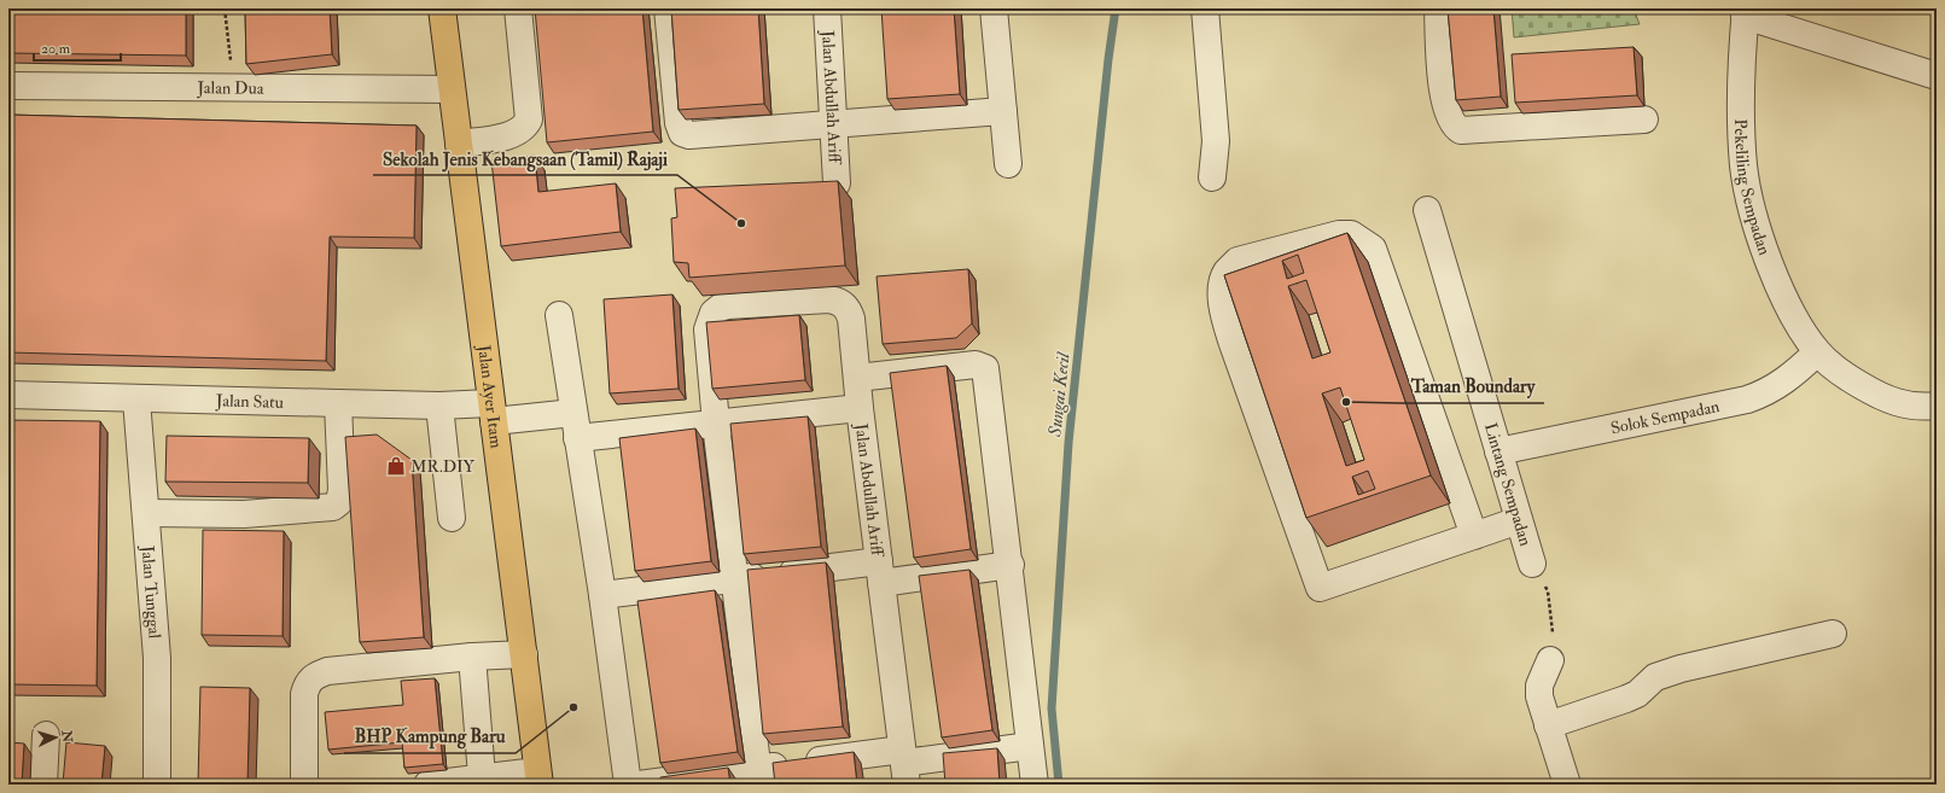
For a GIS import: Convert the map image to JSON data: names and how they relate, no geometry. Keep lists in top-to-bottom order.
{
  "streets": {
    "main road": ["Jalan Ayer Itam"],
    "street": [
      "Jalan Dua",
      "Jalan Abdullah Ariff",
      "Pekeliling Sempadan",
      "Jalan Satu",
      "Solok Sempadan",
      "Lintang Sempadan",
      "Jalan Tunggal"
    ]
  },
  "crossings": [
    ["Jalan Dua", "Jalan Ayer Itam"],
    ["Pekeliling Sempadan", "Solok Sempadan"],
    ["Jalan Ayer Itam", "Jalan Satu"],
    ["Jalan Satu", "Jalan Tunggal"],
    ["Solok Sempadan", "Lintang Sempadan"]
  ],
  "water": ["Sungai Kecil"],
  "places": {
    "other": ["Sekolah Jenis Kebangsaan (Tamil) Rajaji", "Taman Boundary", "BHP Kampung Baru"],
    "shop": ["MR.DIY"]
  },
  "scale_bar": "20 m",
  "north": "right"
}
